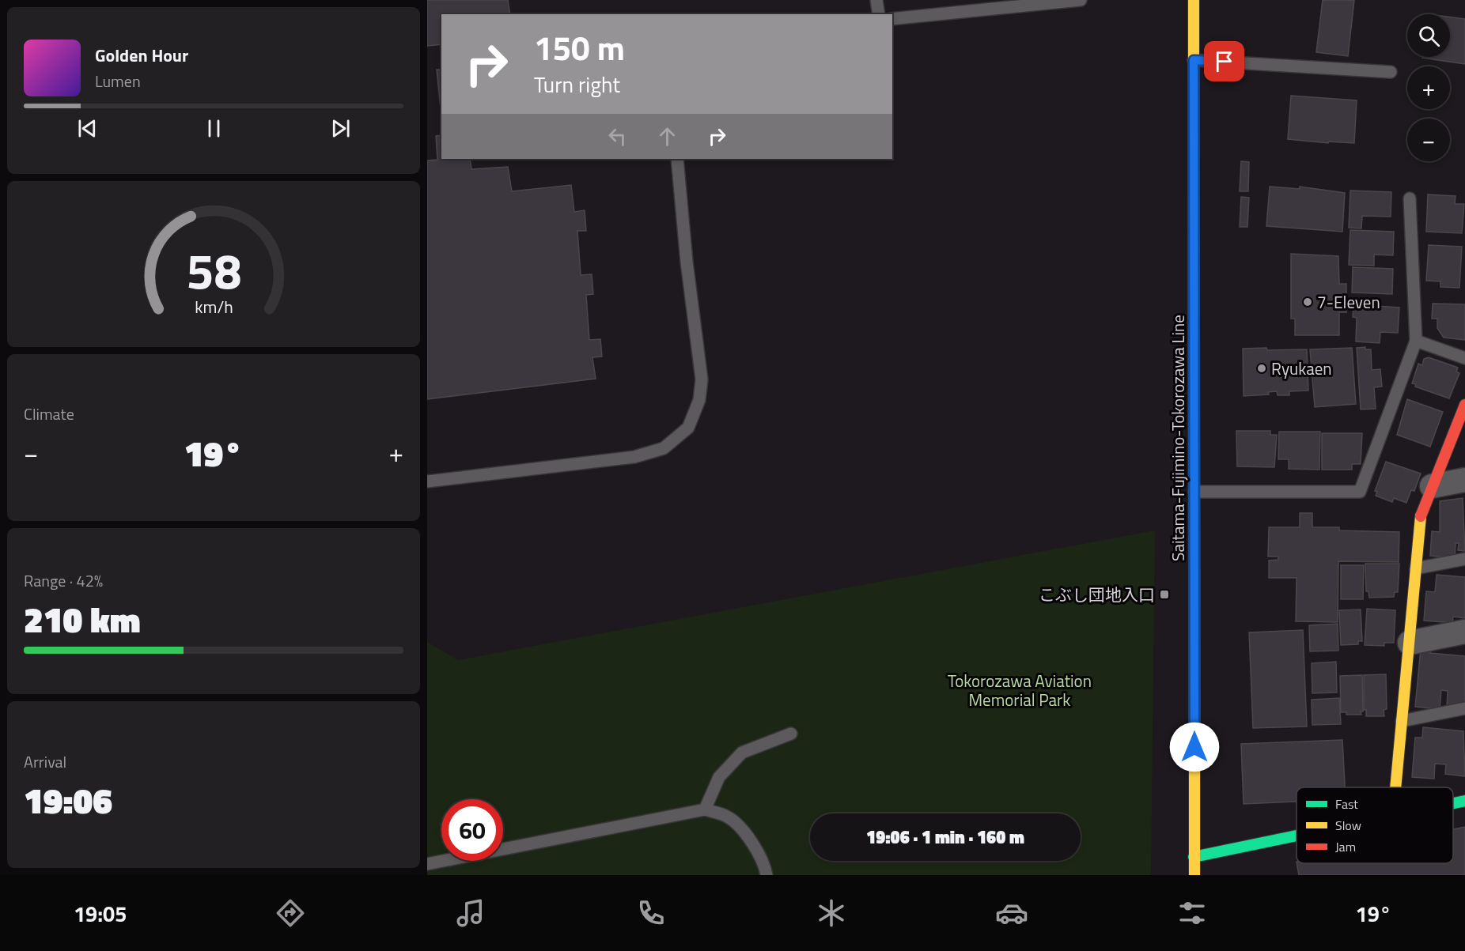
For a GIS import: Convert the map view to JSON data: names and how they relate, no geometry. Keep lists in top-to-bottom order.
{
  "streets": {
    "main road": ["Saitama-Fujimino-Tokorozawa Line"]
  },
  "parks": ["Tokorozawa Aviation Memorial Park"],
  "places": {
    "other": ["7-Eleven", "Ryukaen"],
    "transit": ["こぶし団地入口"]
  },
  "legend": ["Fast", "Slow", "Jam"],
  "page": {
    "map_buttons": ["+", "−"],
    "turn": ["150 m", "Turn right"],
    "song": ["Golden Hour", "Lumen"],
    "tile": [
      "Climate",
      ["Range · 42%", "210 km"],
      ["Arrival", "19:06"]
    ],
    "heat": ["−", "19°", "+"],
    "limit": "60",
    "trip": "19:06 · 1 min · 160 m",
    "tabs": ["19:05", "19°"],
    "gauge": ["58", "km/h"]
  }
}
